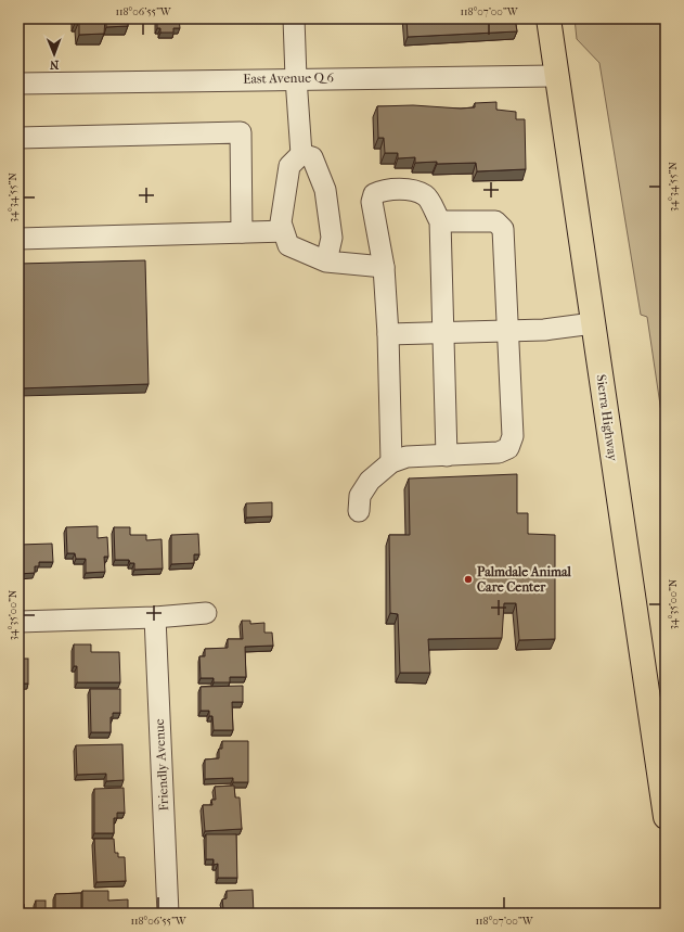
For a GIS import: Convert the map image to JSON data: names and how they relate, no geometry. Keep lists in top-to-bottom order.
{
  "streets": {
    "main road": ["Sierra Highway"],
    "street": ["East Avenue Q 6", "Friendly Avenue"]
  },
  "crossings": [
    ["East Avenue Q 6", "Sierra Highway"]
  ],
  "places": ["Palmdale Animal Care Center"],
  "north": "bottom",
  "coordinates": [
    "118°06'55\"W",
    "118°07'00\"W",
    "34°34'55\"N",
    "34°35'00\"N"
  ]
}
